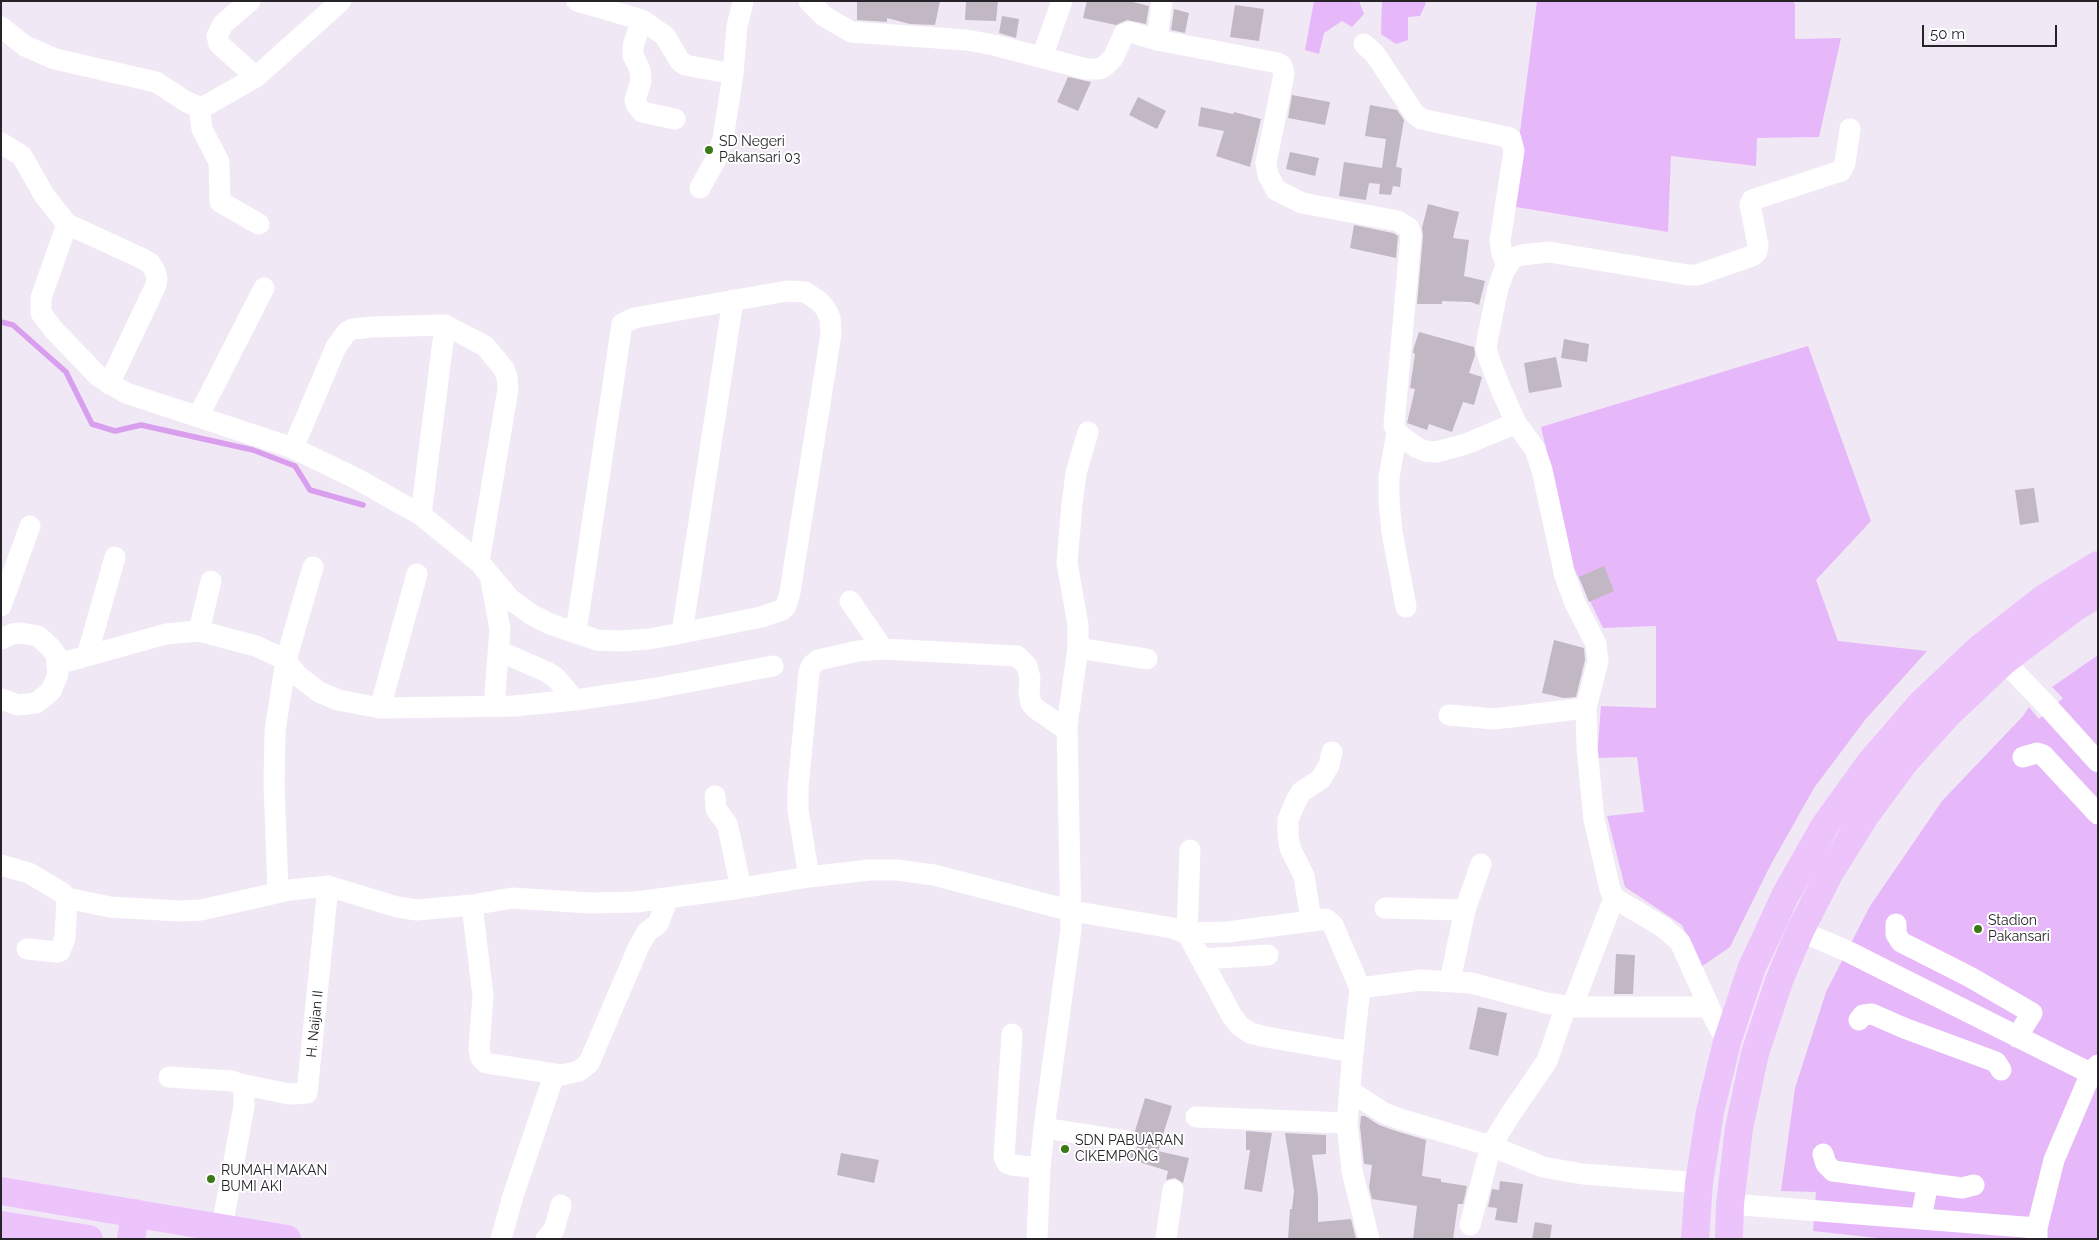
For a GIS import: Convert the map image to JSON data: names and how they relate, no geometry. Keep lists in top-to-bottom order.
{
  "streets": {
    "street": ["H. Naijan II"]
  },
  "places": [
    "SD Negeri Pakansari 03",
    "Stadion Pakansari",
    "SDN PABUARAN CIKEMPONG",
    "RUMAH MAKAN BUMI AKI"
  ],
  "scale_bar": "50 m"
}
